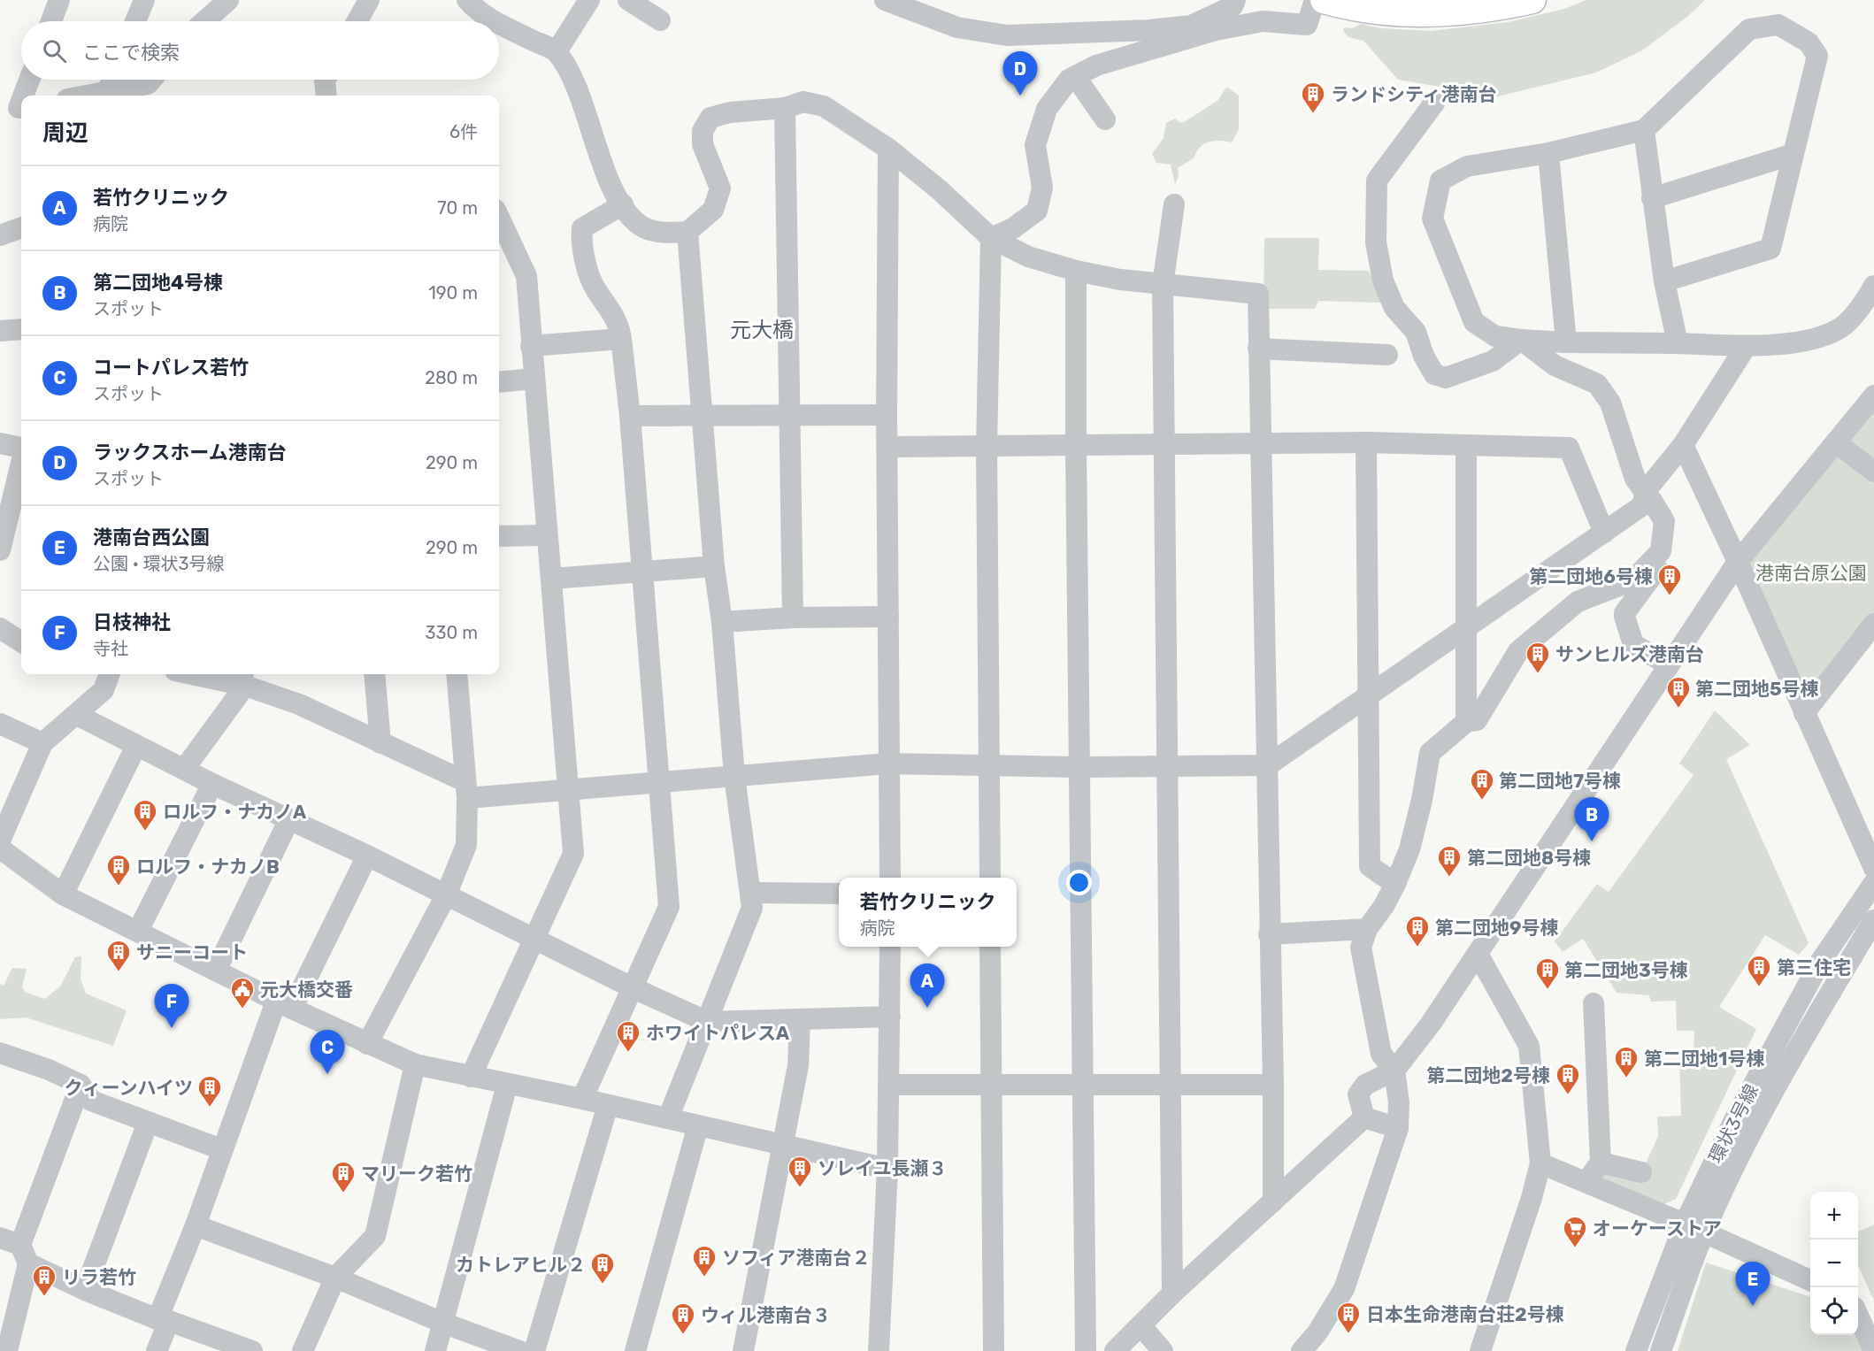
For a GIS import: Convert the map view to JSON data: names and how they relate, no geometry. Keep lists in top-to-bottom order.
{
  "streets": {
    "street": ["環状3号線"]
  },
  "districts": ["元大橋"],
  "parks": ["港南台原公園"],
  "places": {
    "building": [
      "ランドシティ港南台",
      "第二団地6号棟",
      "サンヒルズ港南台",
      "第二団地5号棟",
      "第二団地7号棟",
      "ロルフ・ナカノA",
      "第二団地8号棟",
      "ロルフ・ナカノB",
      "第二団地9号棟",
      "サニーコート",
      "第三住宅",
      "第二団地3号棟",
      "ホワイトパレスA",
      "第二団地1号棟",
      "第二団地2号棟",
      "クィーンハイツ",
      "ソレイユ長瀬３",
      "マリーク若竹",
      "ソフィア港南台２",
      "カトレアヒル２",
      "リラ若竹",
      "日本生命港南台荘2号棟",
      "ウィル港南台３"
    ],
    "public building": ["元大橋交番"],
    "supermarket": ["オーケーストア"]
  },
  "page": {
    "search": "ここで検索",
    "pins": [
      "D",
      "B",
      "A",
      "F",
      "C",
      "E"
    ],
    "heading": ["周辺", "6件"],
    "list": [
      {
        "mark": "A",
        "name": "若竹クリニック",
        "note": "病院",
        "value": "70 m"
      },
      {
        "mark": "B",
        "name": "第二団地4号棟",
        "note": "スポット",
        "value": "190 m"
      },
      {
        "mark": "C",
        "name": "コートパレス若竹",
        "note": "スポット",
        "value": "280 m"
      },
      {
        "mark": "D",
        "name": "ラックスホーム港南台",
        "note": "スポット",
        "value": "290 m"
      },
      {
        "mark": "E",
        "name": "港南台西公園",
        "note": "公園 · 環状3号線",
        "value": "290 m"
      },
      {
        "mark": "F",
        "name": "日枝神社",
        "note": "寺社",
        "value": "330 m"
      }
    ],
    "popup": ["若竹クリニック", "病院"],
    "map_buttons": ["+", "−"]
  }
}
